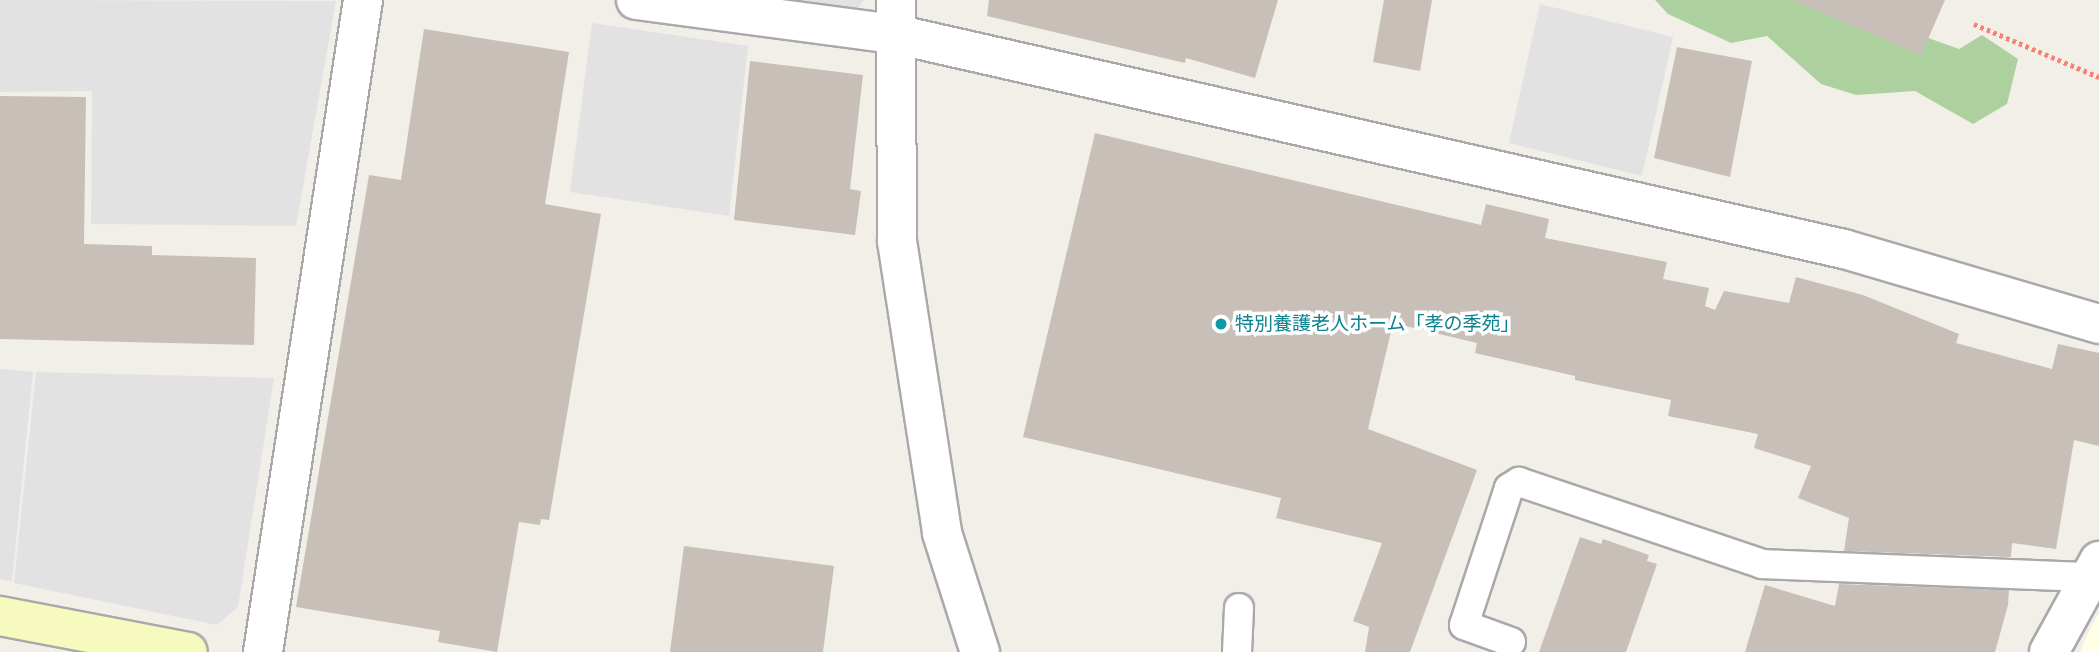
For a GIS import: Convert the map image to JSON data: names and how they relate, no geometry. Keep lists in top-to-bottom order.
{
  "places": ["特別養護老人ホーム「孝の季苑」"]
}
